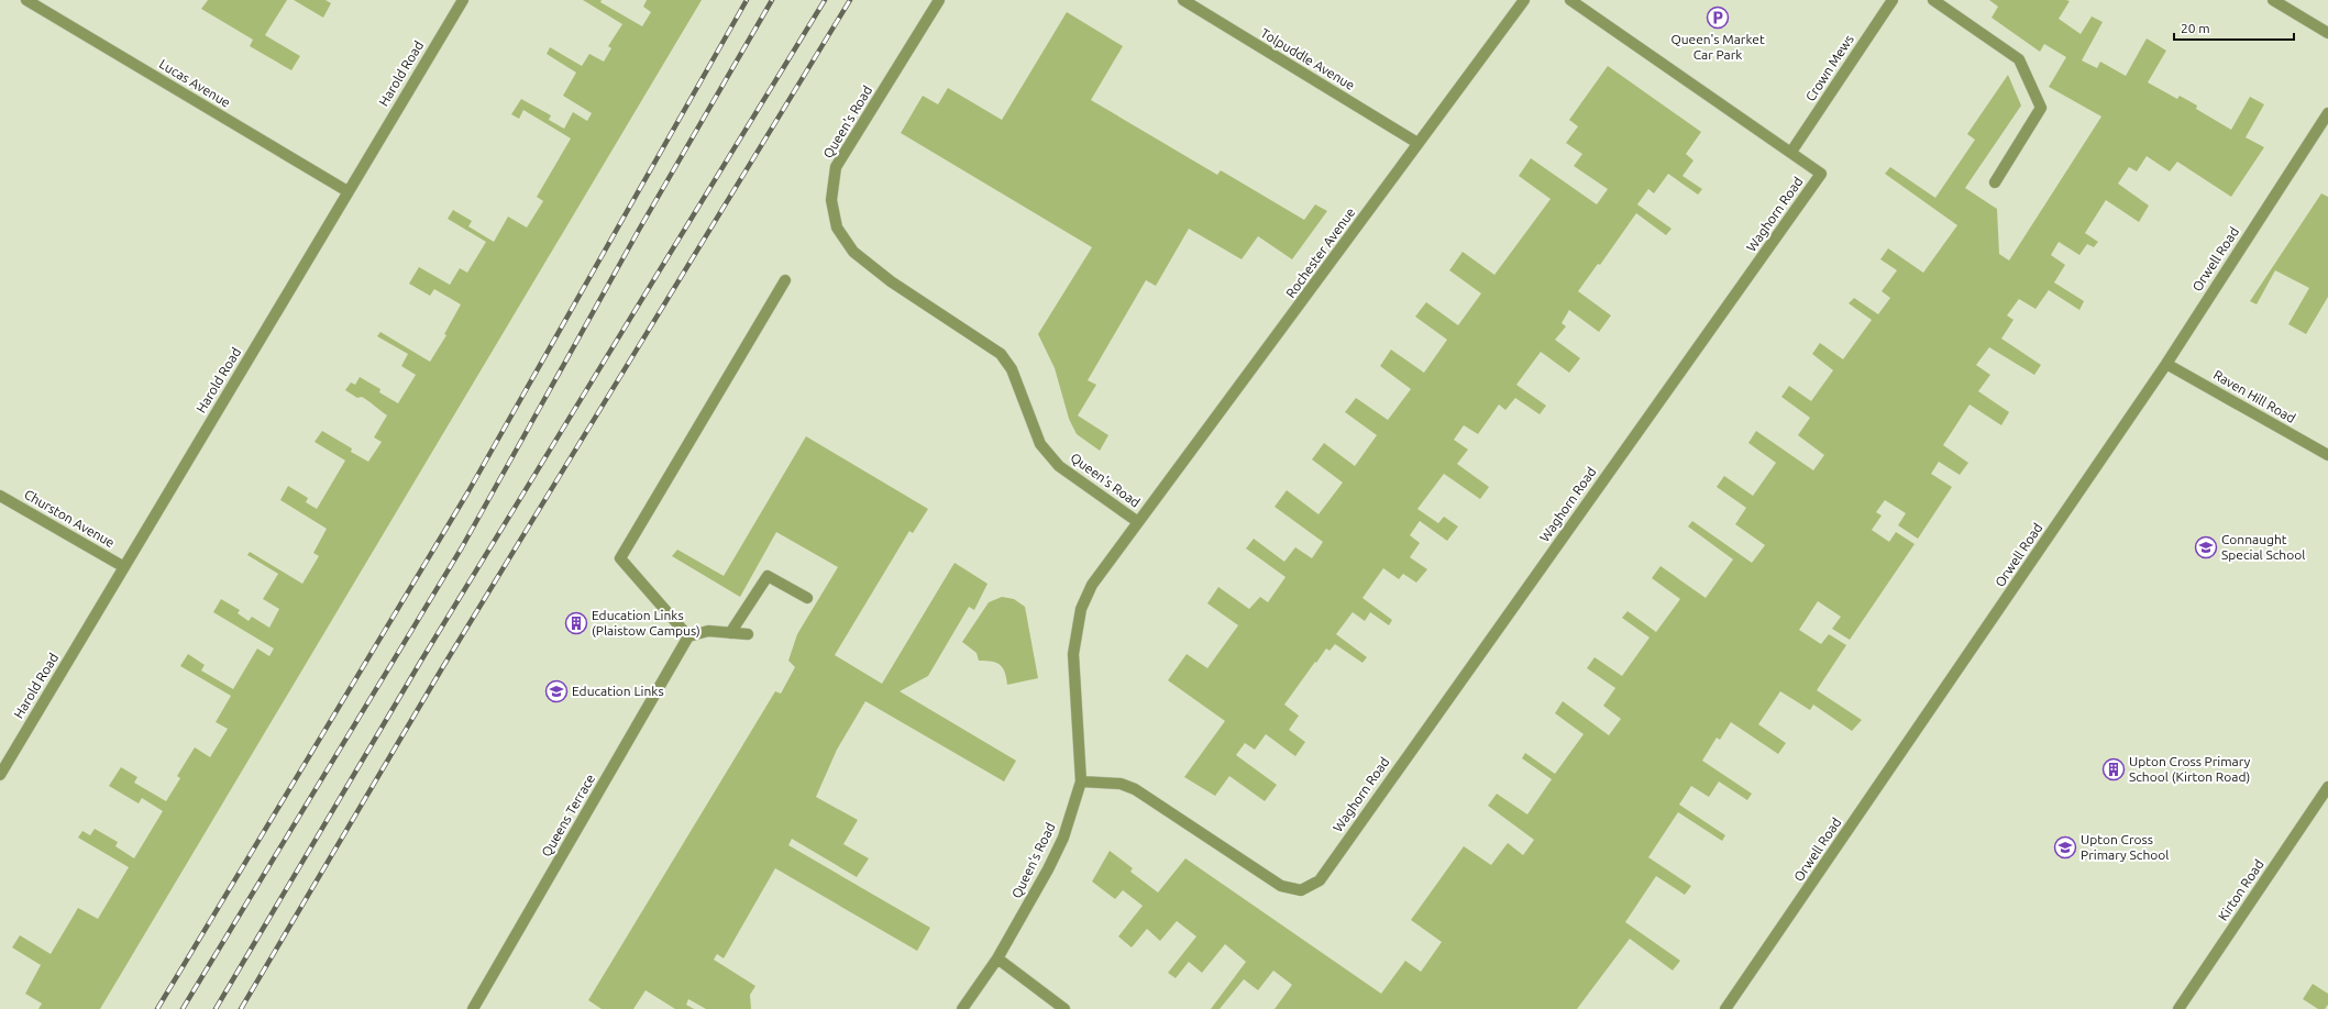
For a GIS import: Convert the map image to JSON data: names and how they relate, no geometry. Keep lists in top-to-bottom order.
{
  "streets": {
    "street": [
      "Tolpuddle Avenue",
      "Crown Mews",
      "Harold Road",
      "Lucas Avenue",
      "Queen's Road",
      "Waghorn Road",
      "Rochester Avenue",
      "Orwell Road",
      "Raven Hill Road",
      "Churston Avenue",
      "Queens Terrace",
      "Kirton Road"
    ]
  },
  "crossings": [
    ["Tolpuddle Avenue", "Rochester Avenue"],
    ["Crown Mews", "Waghorn Road"],
    ["Harold Road", "Lucas Avenue"],
    ["Harold Road", "Churston Avenue"],
    ["Queen's Road", "Waghorn Road"],
    ["Queen's Road", "Rochester Avenue"],
    ["Orwell Road", "Raven Hill Road"]
  ],
  "places": {
    "parking": ["Queen's Market Car Park"],
    "school or university": ["Connaught Special School", "Education Links", "Upton Cross Primary School"],
    "building": ["Education Links (Plaistow Campus)", "Upton Cross Primary School (Kirton Road)"]
  },
  "scale_bar": "20 m"
}
